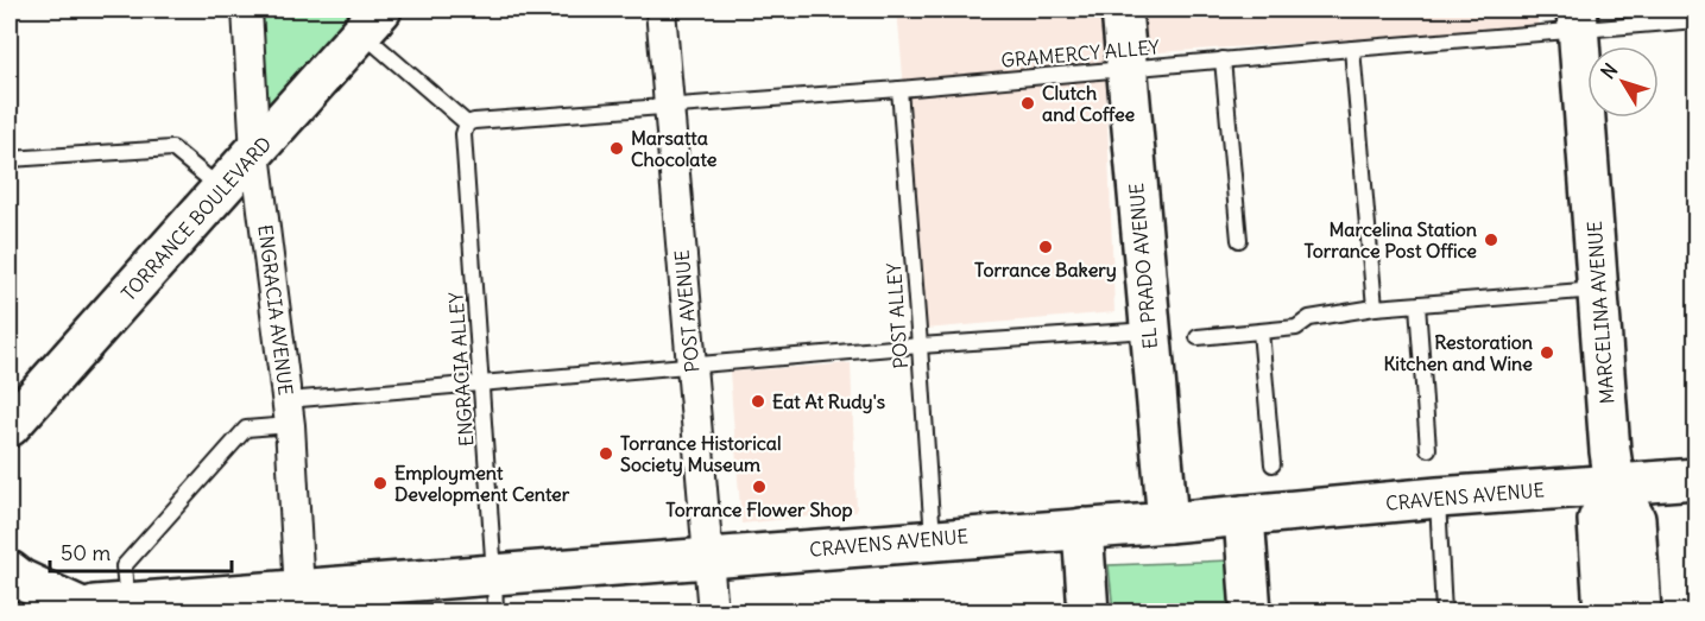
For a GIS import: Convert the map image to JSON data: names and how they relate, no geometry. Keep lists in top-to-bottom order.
{
  "streets": {
    "street": [
      "TORRANCE BOULEVARD",
      "EL PRADO AVENUE",
      "ENGRACIA AVENUE",
      "POST AVENUE",
      "MARCELINA AVENUE",
      "CRAVENS AVENUE"
    ],
    "lane": ["GRAMERCY ALLEY", "POST ALLEY", "ENGRACIA ALLEY"]
  },
  "crossings": [
    ["GRAMERCY ALLEY", "EL PRADO AVENUE"],
    ["GRAMERCY ALLEY", "POST AVENUE"],
    ["GRAMERCY ALLEY", "MARCELINA AVENUE"],
    ["GRAMERCY ALLEY", "POST ALLEY"],
    ["GRAMERCY ALLEY", "ENGRACIA ALLEY"],
    ["TORRANCE BOULEVARD", "ENGRACIA AVENUE"],
    ["EL PRADO AVENUE", "CRAVENS AVENUE"],
    ["ENGRACIA AVENUE", "CRAVENS AVENUE"],
    ["POST AVENUE", "CRAVENS AVENUE"],
    ["MARCELINA AVENUE", "CRAVENS AVENUE"],
    ["POST ALLEY", "CRAVENS AVENUE"],
    ["ENGRACIA ALLEY", "CRAVENS AVENUE"]
  ],
  "places": [
    "Clutch and Coffee",
    "Marsatta Chocolate",
    "Marcelina Station Torrance Post Office",
    "Torrance Bakery",
    "Restoration Kitchen and Wine",
    "Eat At Rudy's",
    "Torrance Historical Society Museum",
    "Employment Development Center",
    "Torrance Flower Shop"
  ],
  "scale_bar": "50 m",
  "north": "top left"
}
